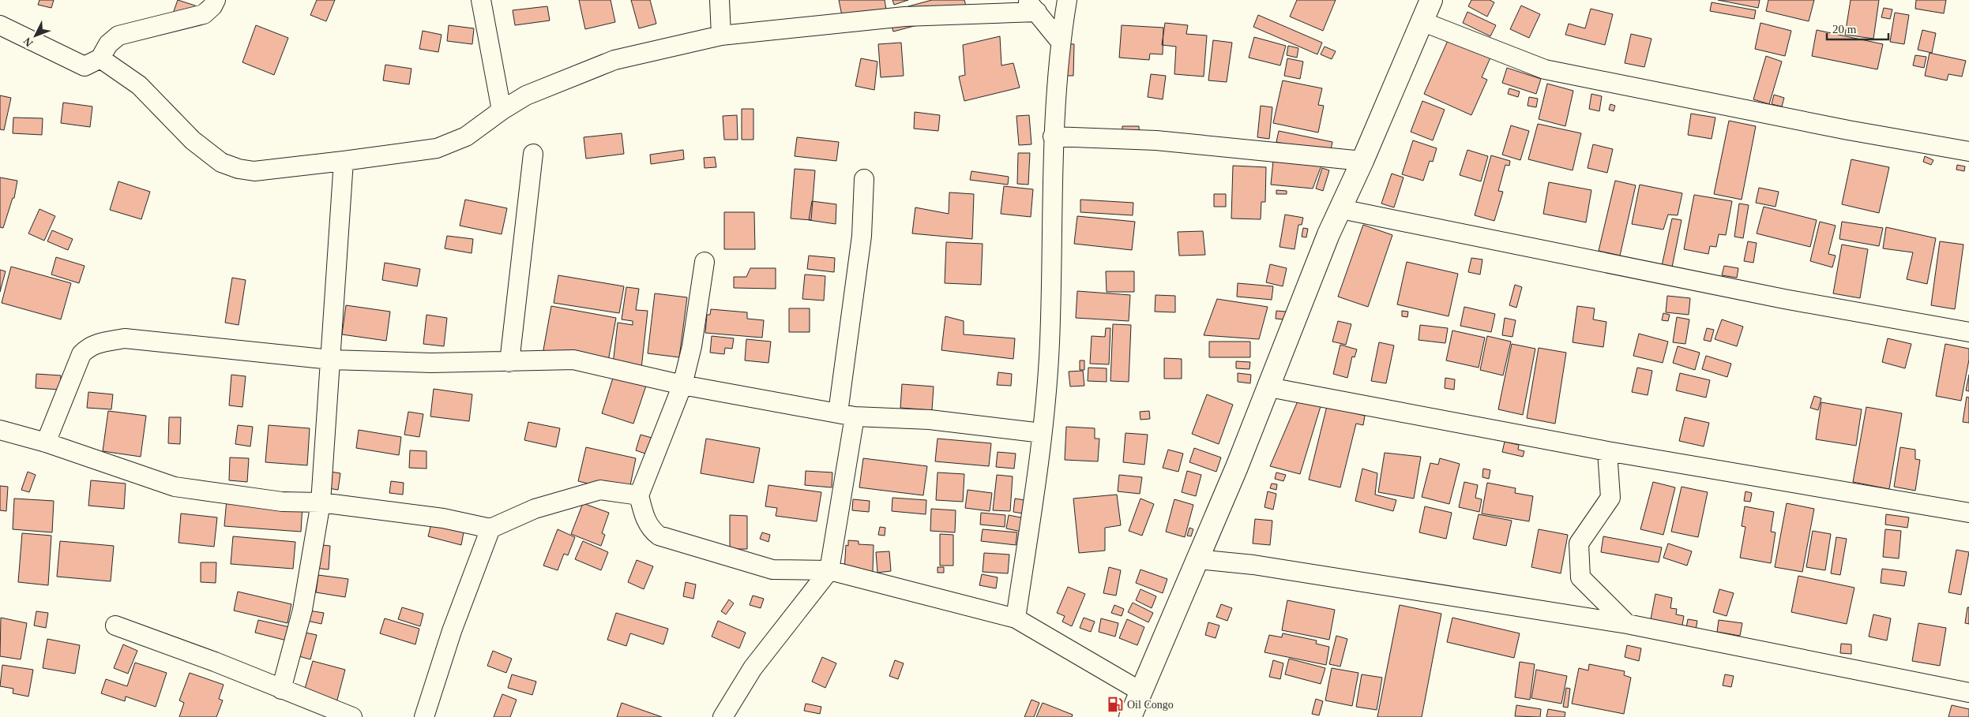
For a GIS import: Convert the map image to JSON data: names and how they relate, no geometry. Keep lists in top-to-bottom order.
{
  "places": {
    "fuel station": ["Oil Congo"]
  },
  "scale_bar": "20 m",
  "north": "bottom left"
}
